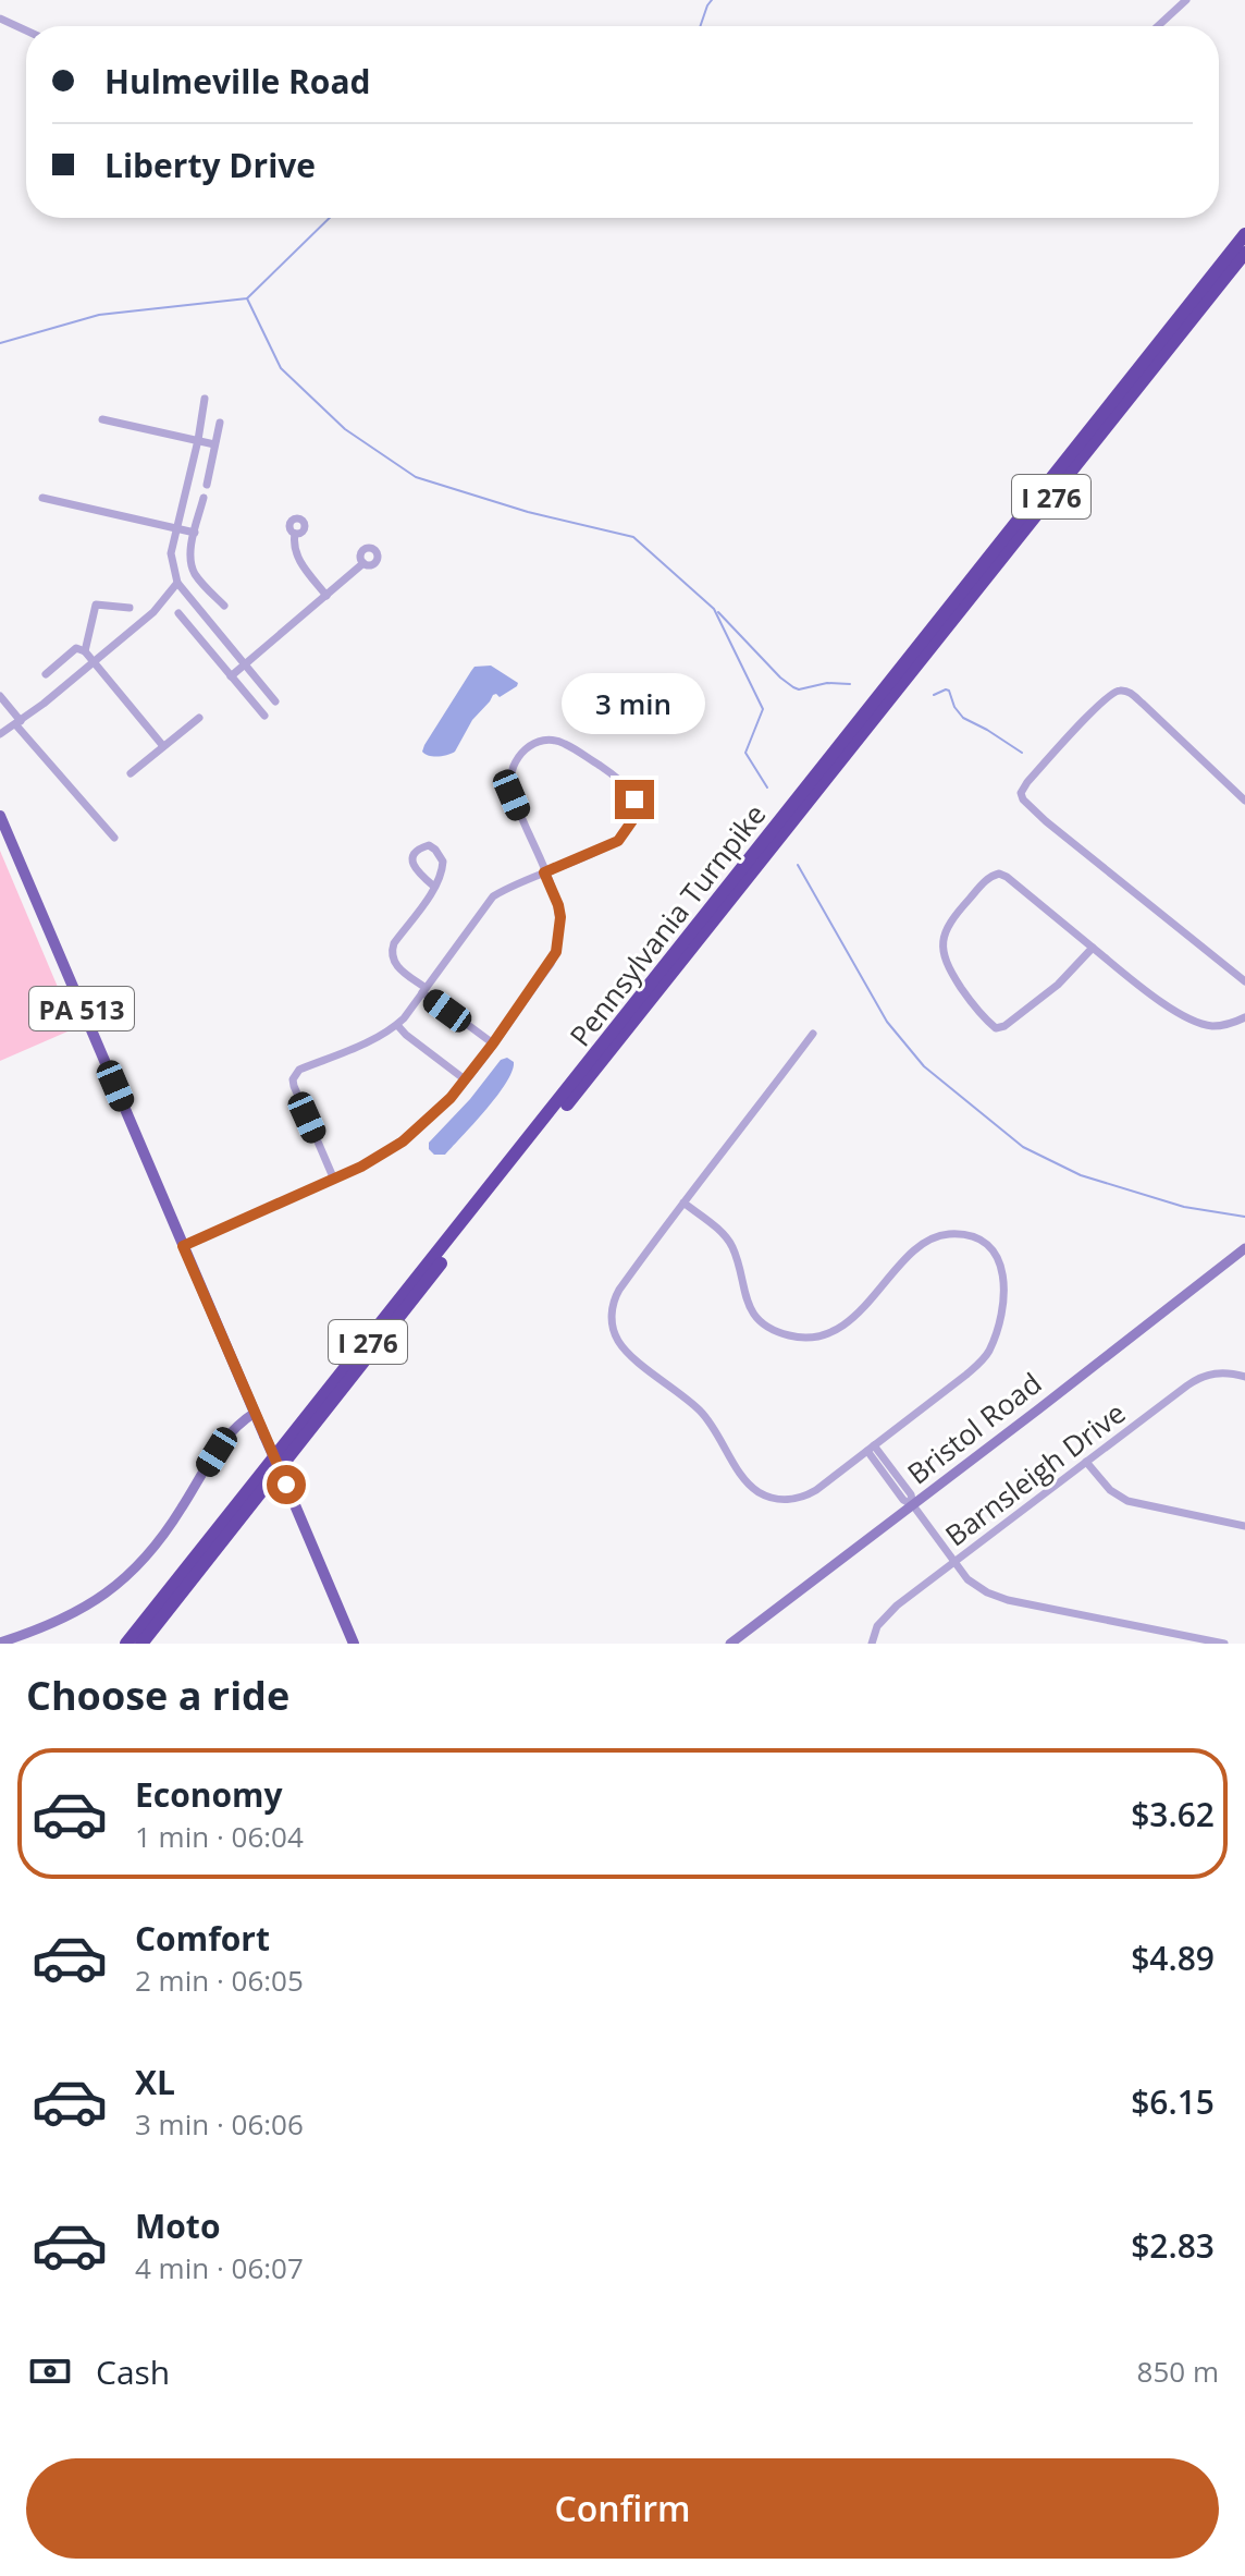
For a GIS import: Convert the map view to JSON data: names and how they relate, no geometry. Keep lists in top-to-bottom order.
{
  "streets": {
    "highway": ["I 276", "Pennsylvania Turnpike"],
    "main road": ["PA 513", "Bristol Road"],
    "street": ["Barnsleigh Drive"]
  },
  "page": {
    "banner": ["Hulmeville Road", "Liberty Drive"],
    "bubble": "3 min",
    "heading": "Choose a ride",
    "list": [
      {
        "name": "Economy",
        "note": "1 min · 06:04",
        "value": "$3.62"
      },
      {
        "name": "Comfort",
        "note": "2 min · 06:05",
        "value": "$4.89"
      },
      {
        "name": "XL",
        "note": "3 min · 06:06",
        "value": "$6.15"
      },
      {
        "name": "Moto",
        "note": "4 min · 06:07",
        "value": "$2.83"
      }
    ],
    "pay": ["Cash", "850 m"],
    "buttons": "Confirm"
  }
}
